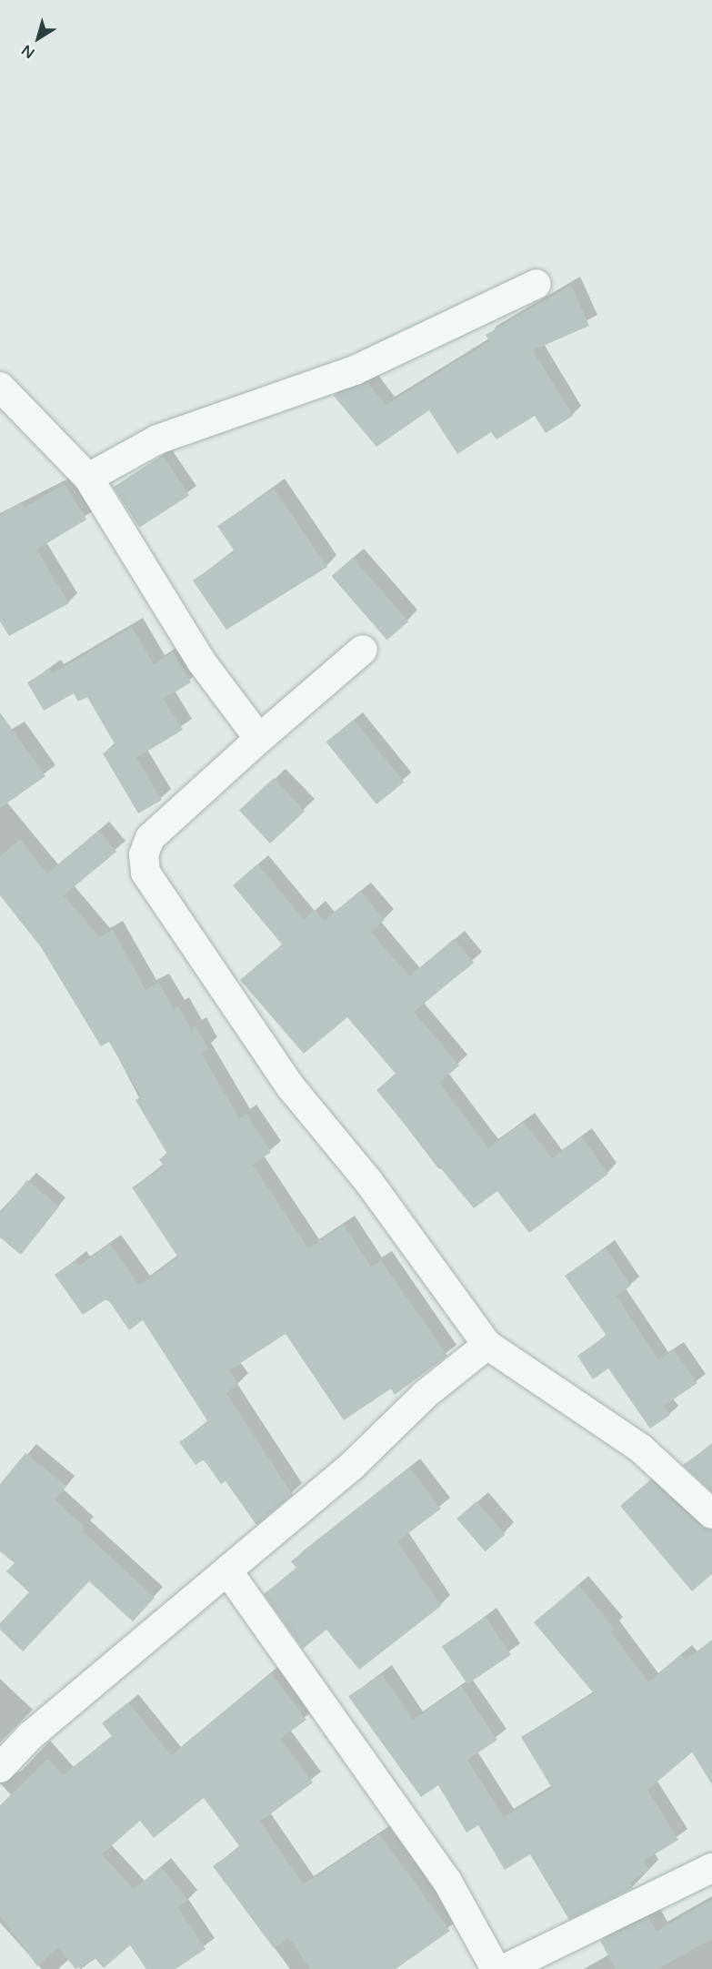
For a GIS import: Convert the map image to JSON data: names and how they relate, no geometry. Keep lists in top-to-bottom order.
{
  "north": "bottom left"
}
